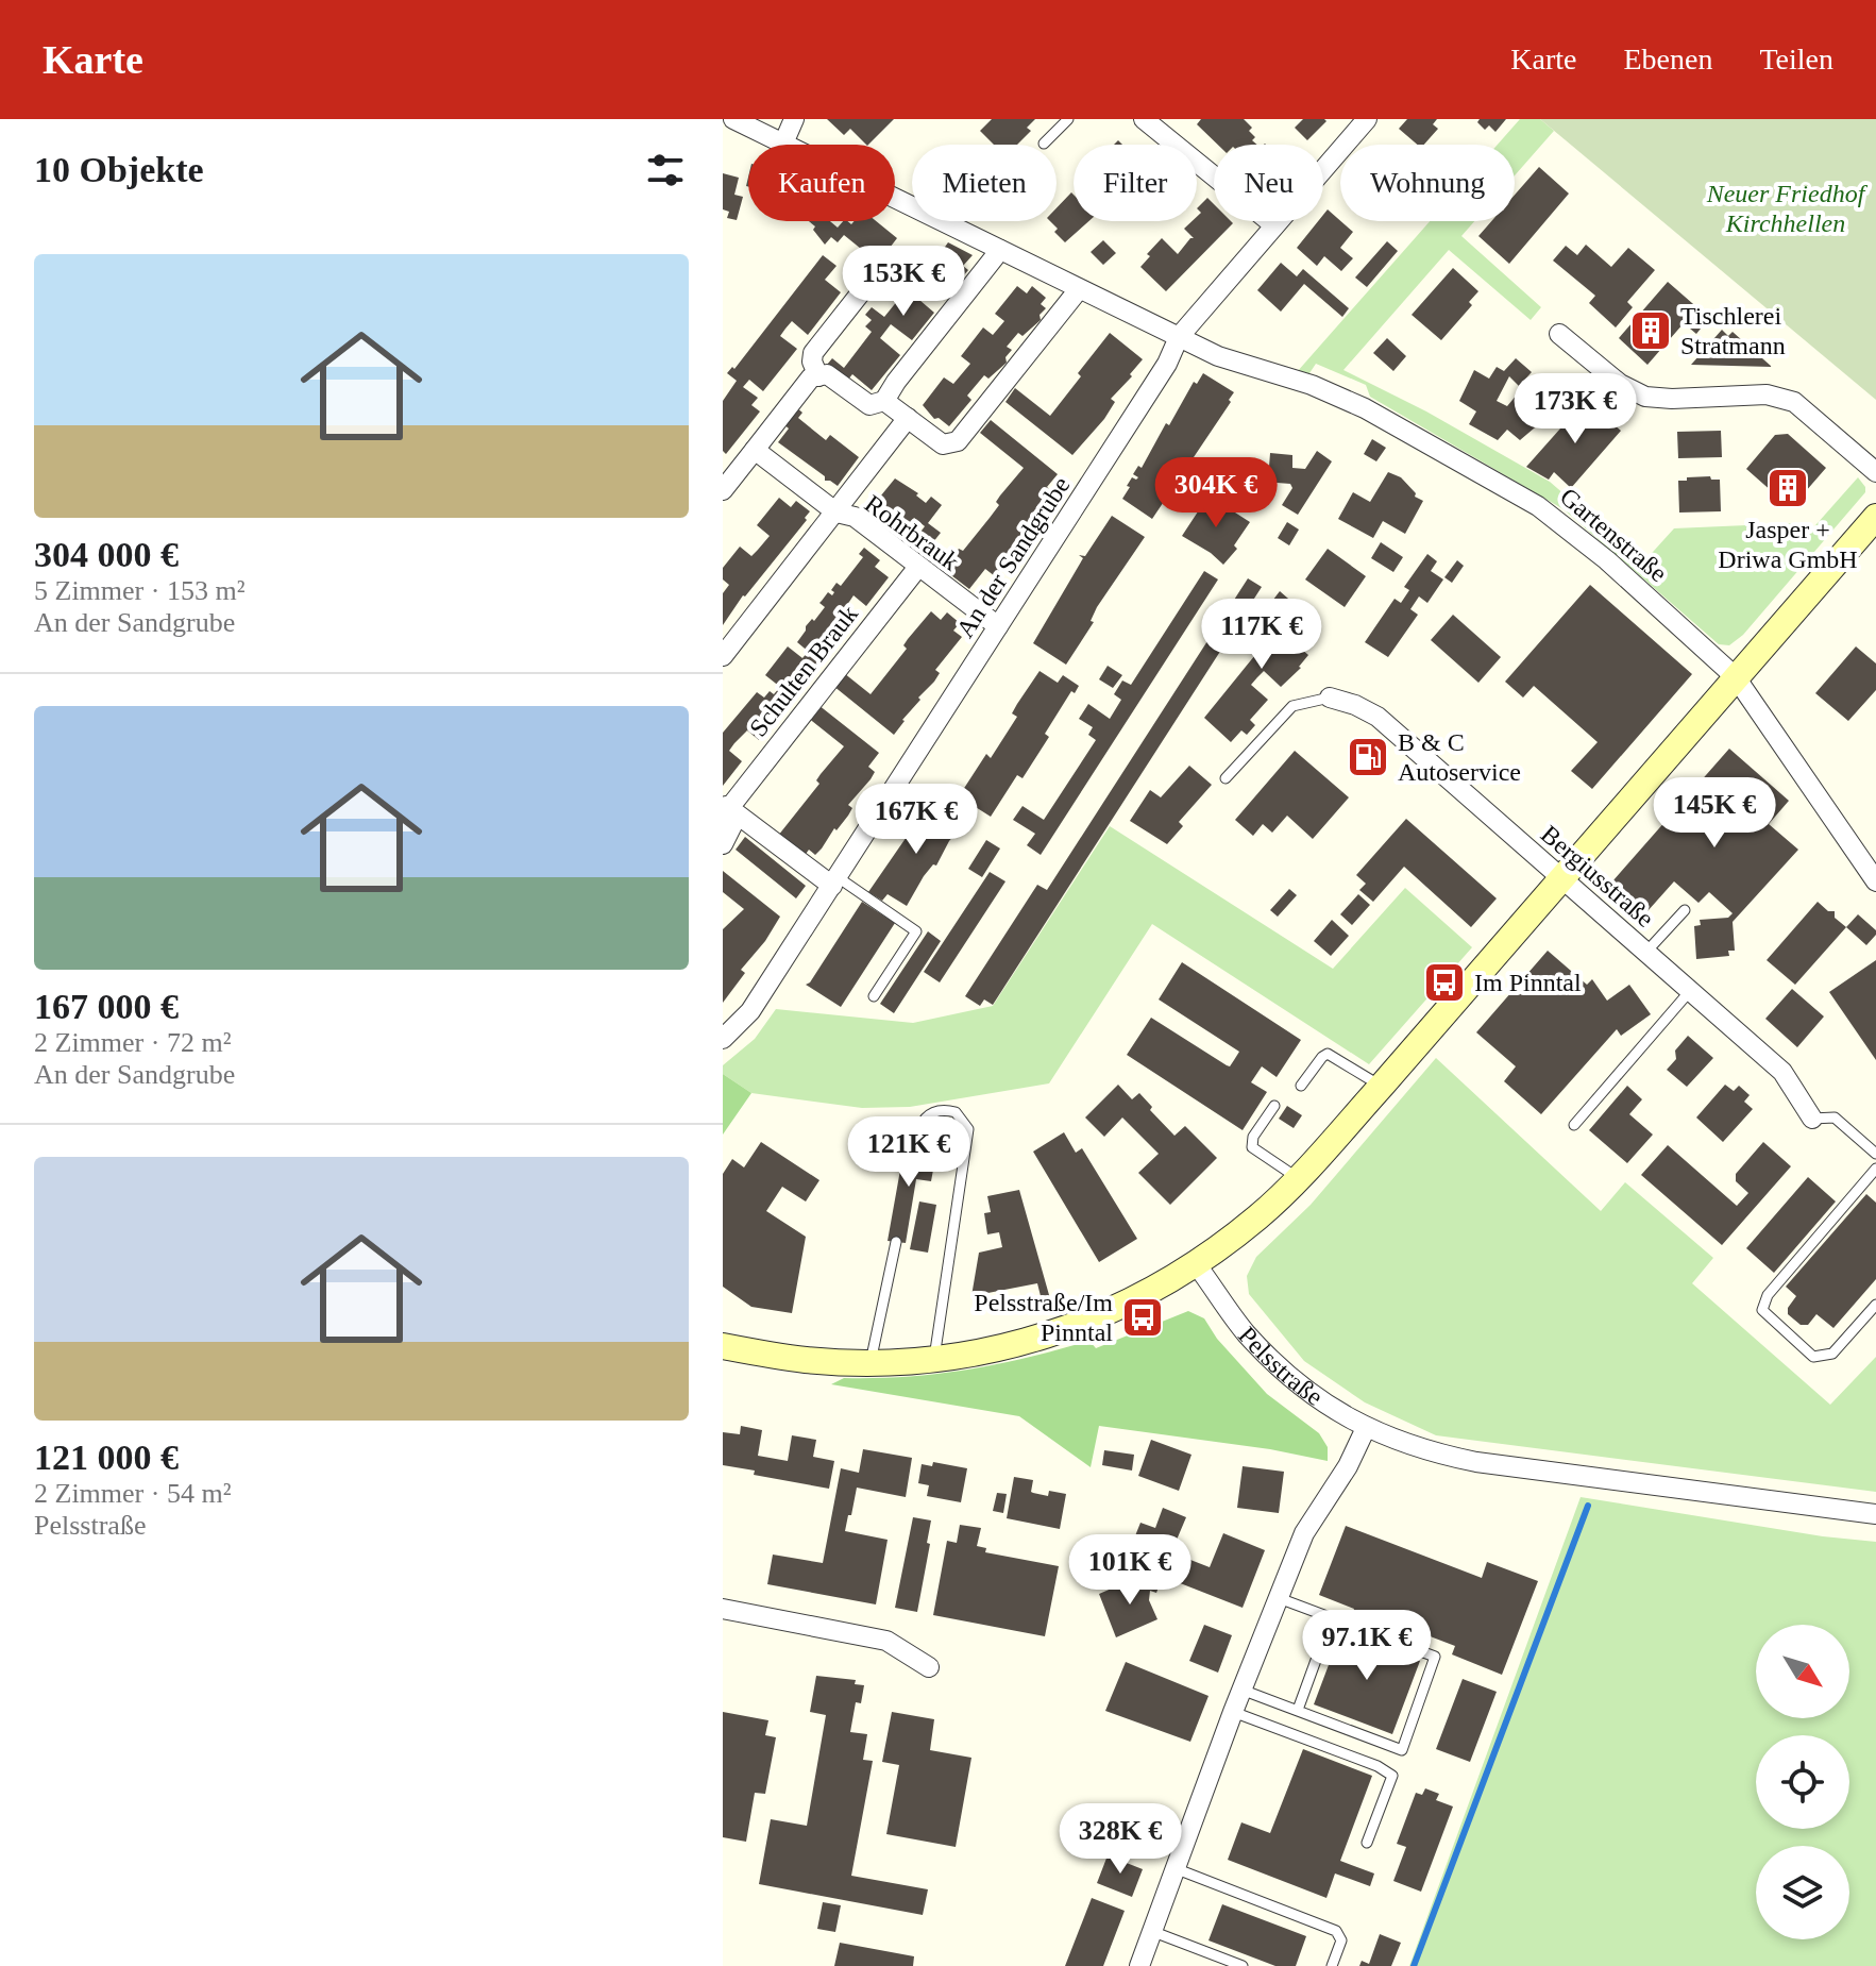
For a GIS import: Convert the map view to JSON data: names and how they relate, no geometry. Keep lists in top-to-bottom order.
{
  "streets": {
    "street": [
      "Rohrbrauk",
      "Gartenstraße",
      "An der Sandgrube",
      "Schulten Brauk",
      "Bergiusstraße",
      "Pelsstraße"
    ]
  },
  "crossings": [
    ["Rohrbrauk", "An der Sandgrube"],
    ["Rohrbrauk", "Schulten Brauk"],
    ["Gartenstraße", "An der Sandgrube"]
  ],
  "parks": ["Neuer Friedhof Kirchhellen"],
  "places": {
    "building": ["Tischlerei Stratmann", "Jasper + Driwa GmbH"],
    "fuel station": ["B & C Autoservice"],
    "bus stop": ["Im Pinntal", "Pelsstraße/Im Pinntal"]
  },
  "north": "bottom right",
  "page": {
    "header": "Karte",
    "nav": ["Karte", "Ebenen", "Teilen"],
    "heading": "10 Objekte",
    "chip": [
      "Kaufen",
      "Mieten",
      "Filter",
      "Neu",
      "Wohnung"
    ],
    "list": [
      {
        "name": "304 000 €",
        "note": "5 Zimmer · 153 m² · An der Sandgrube"
      },
      {
        "name": "167 000 €",
        "note": "2 Zimmer · 72 m² · An der Sandgrube"
      },
      {
        "name": "121 000 €",
        "note": "2 Zimmer · 54 m² · Pelsstraße"
      }
    ],
    "price": [
      "153K €",
      "173K €",
      "304K €",
      "117K €",
      "145K €",
      "167K €",
      "121K €",
      "101K €",
      "97.1K €",
      "328K €"
    ]
  }
}
